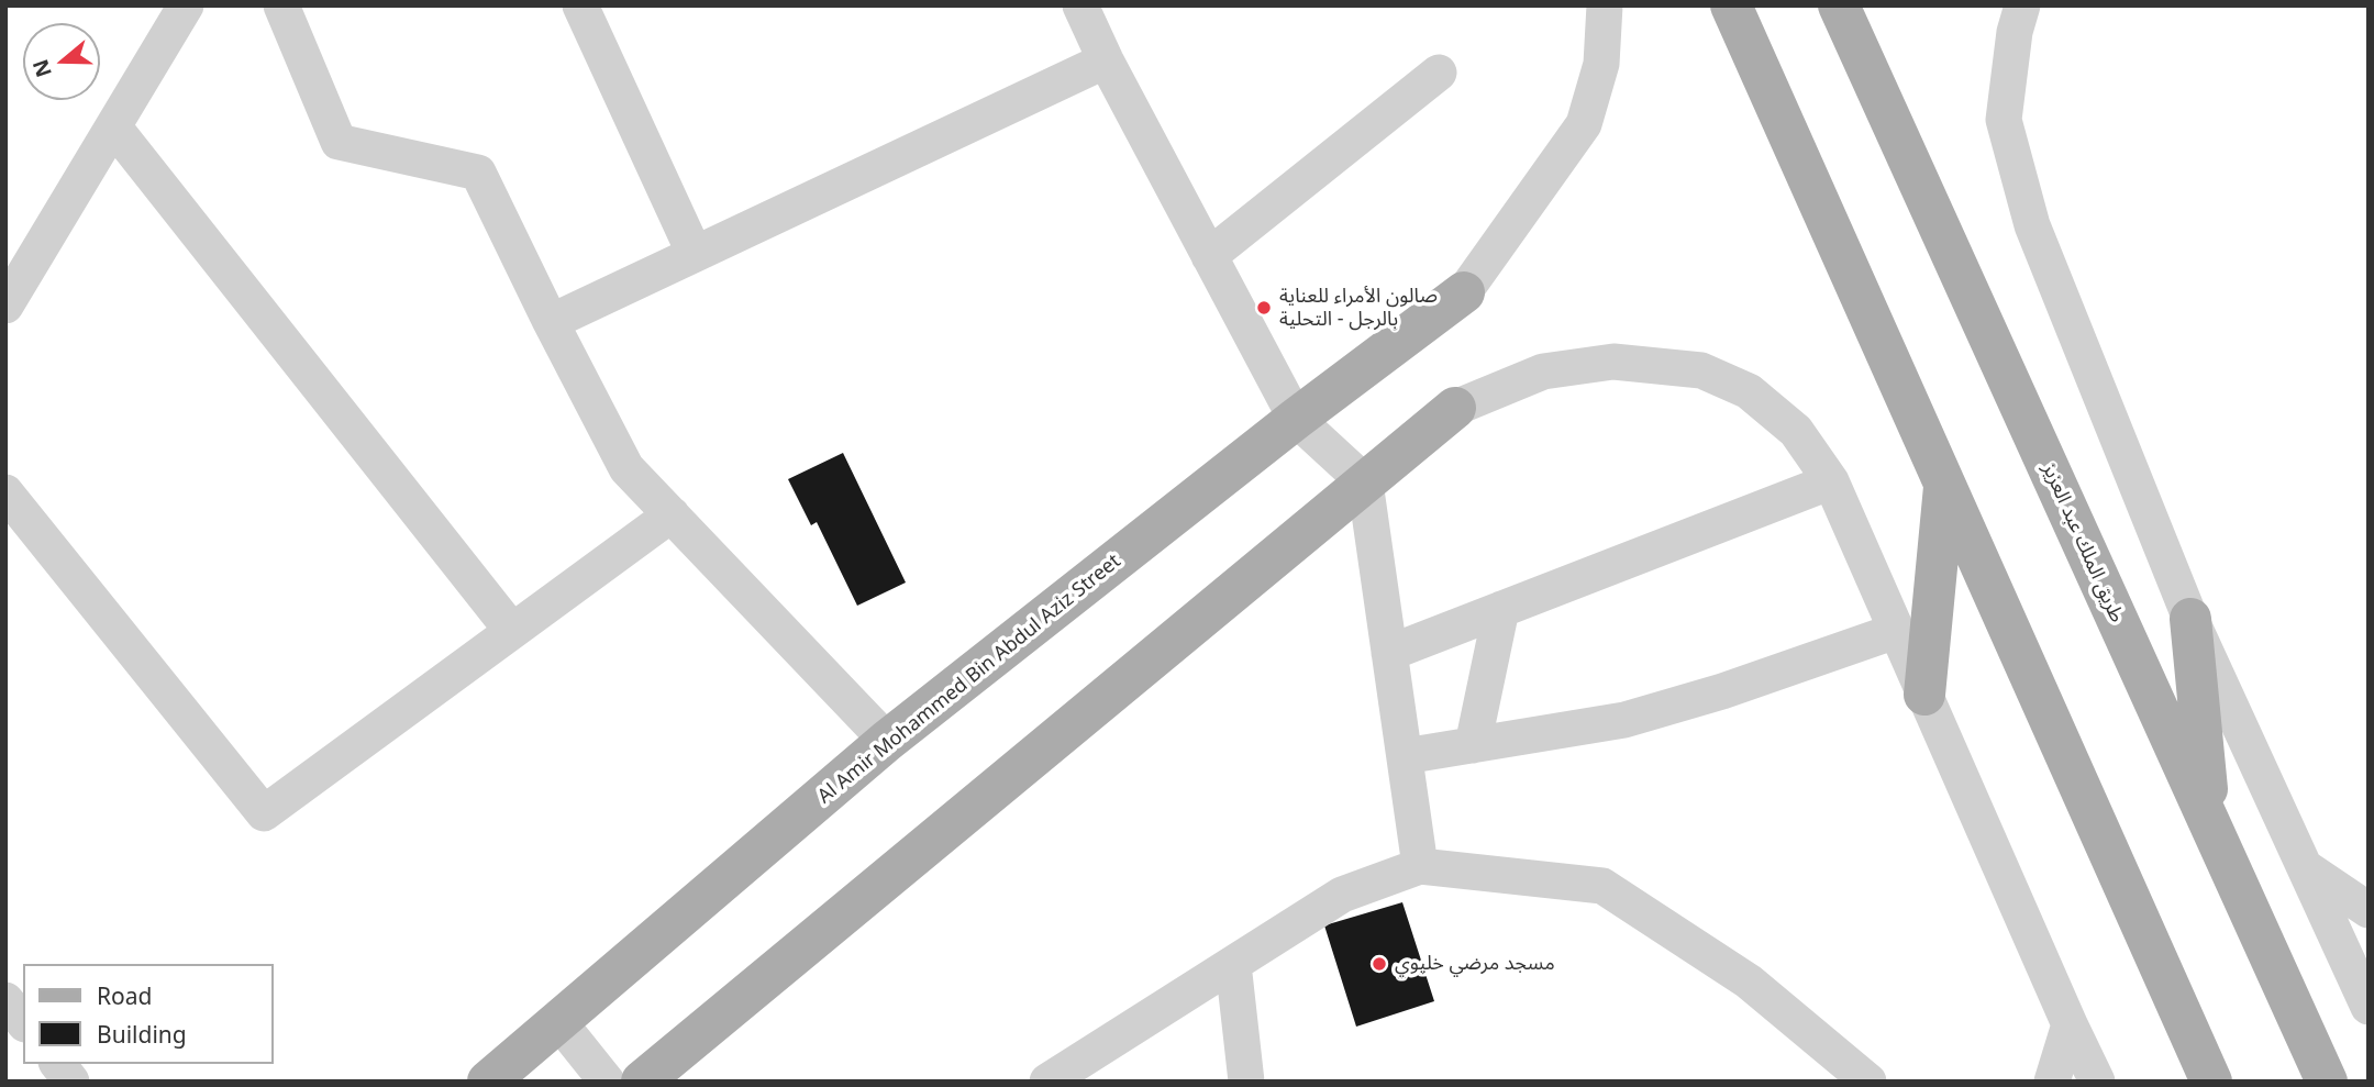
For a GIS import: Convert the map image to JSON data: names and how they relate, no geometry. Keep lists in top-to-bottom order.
{
  "streets": {
    "main road": ["طريق الملك عبد العزيز", "Al Amir Mohammed Bin Abdul Aziz Street"]
  },
  "places": ["صالون الأمراء للعناية بالرجل - التحلية", "مسجد مرضي خليوي"],
  "legend": ["Road", "Building"],
  "north": "left"
}
